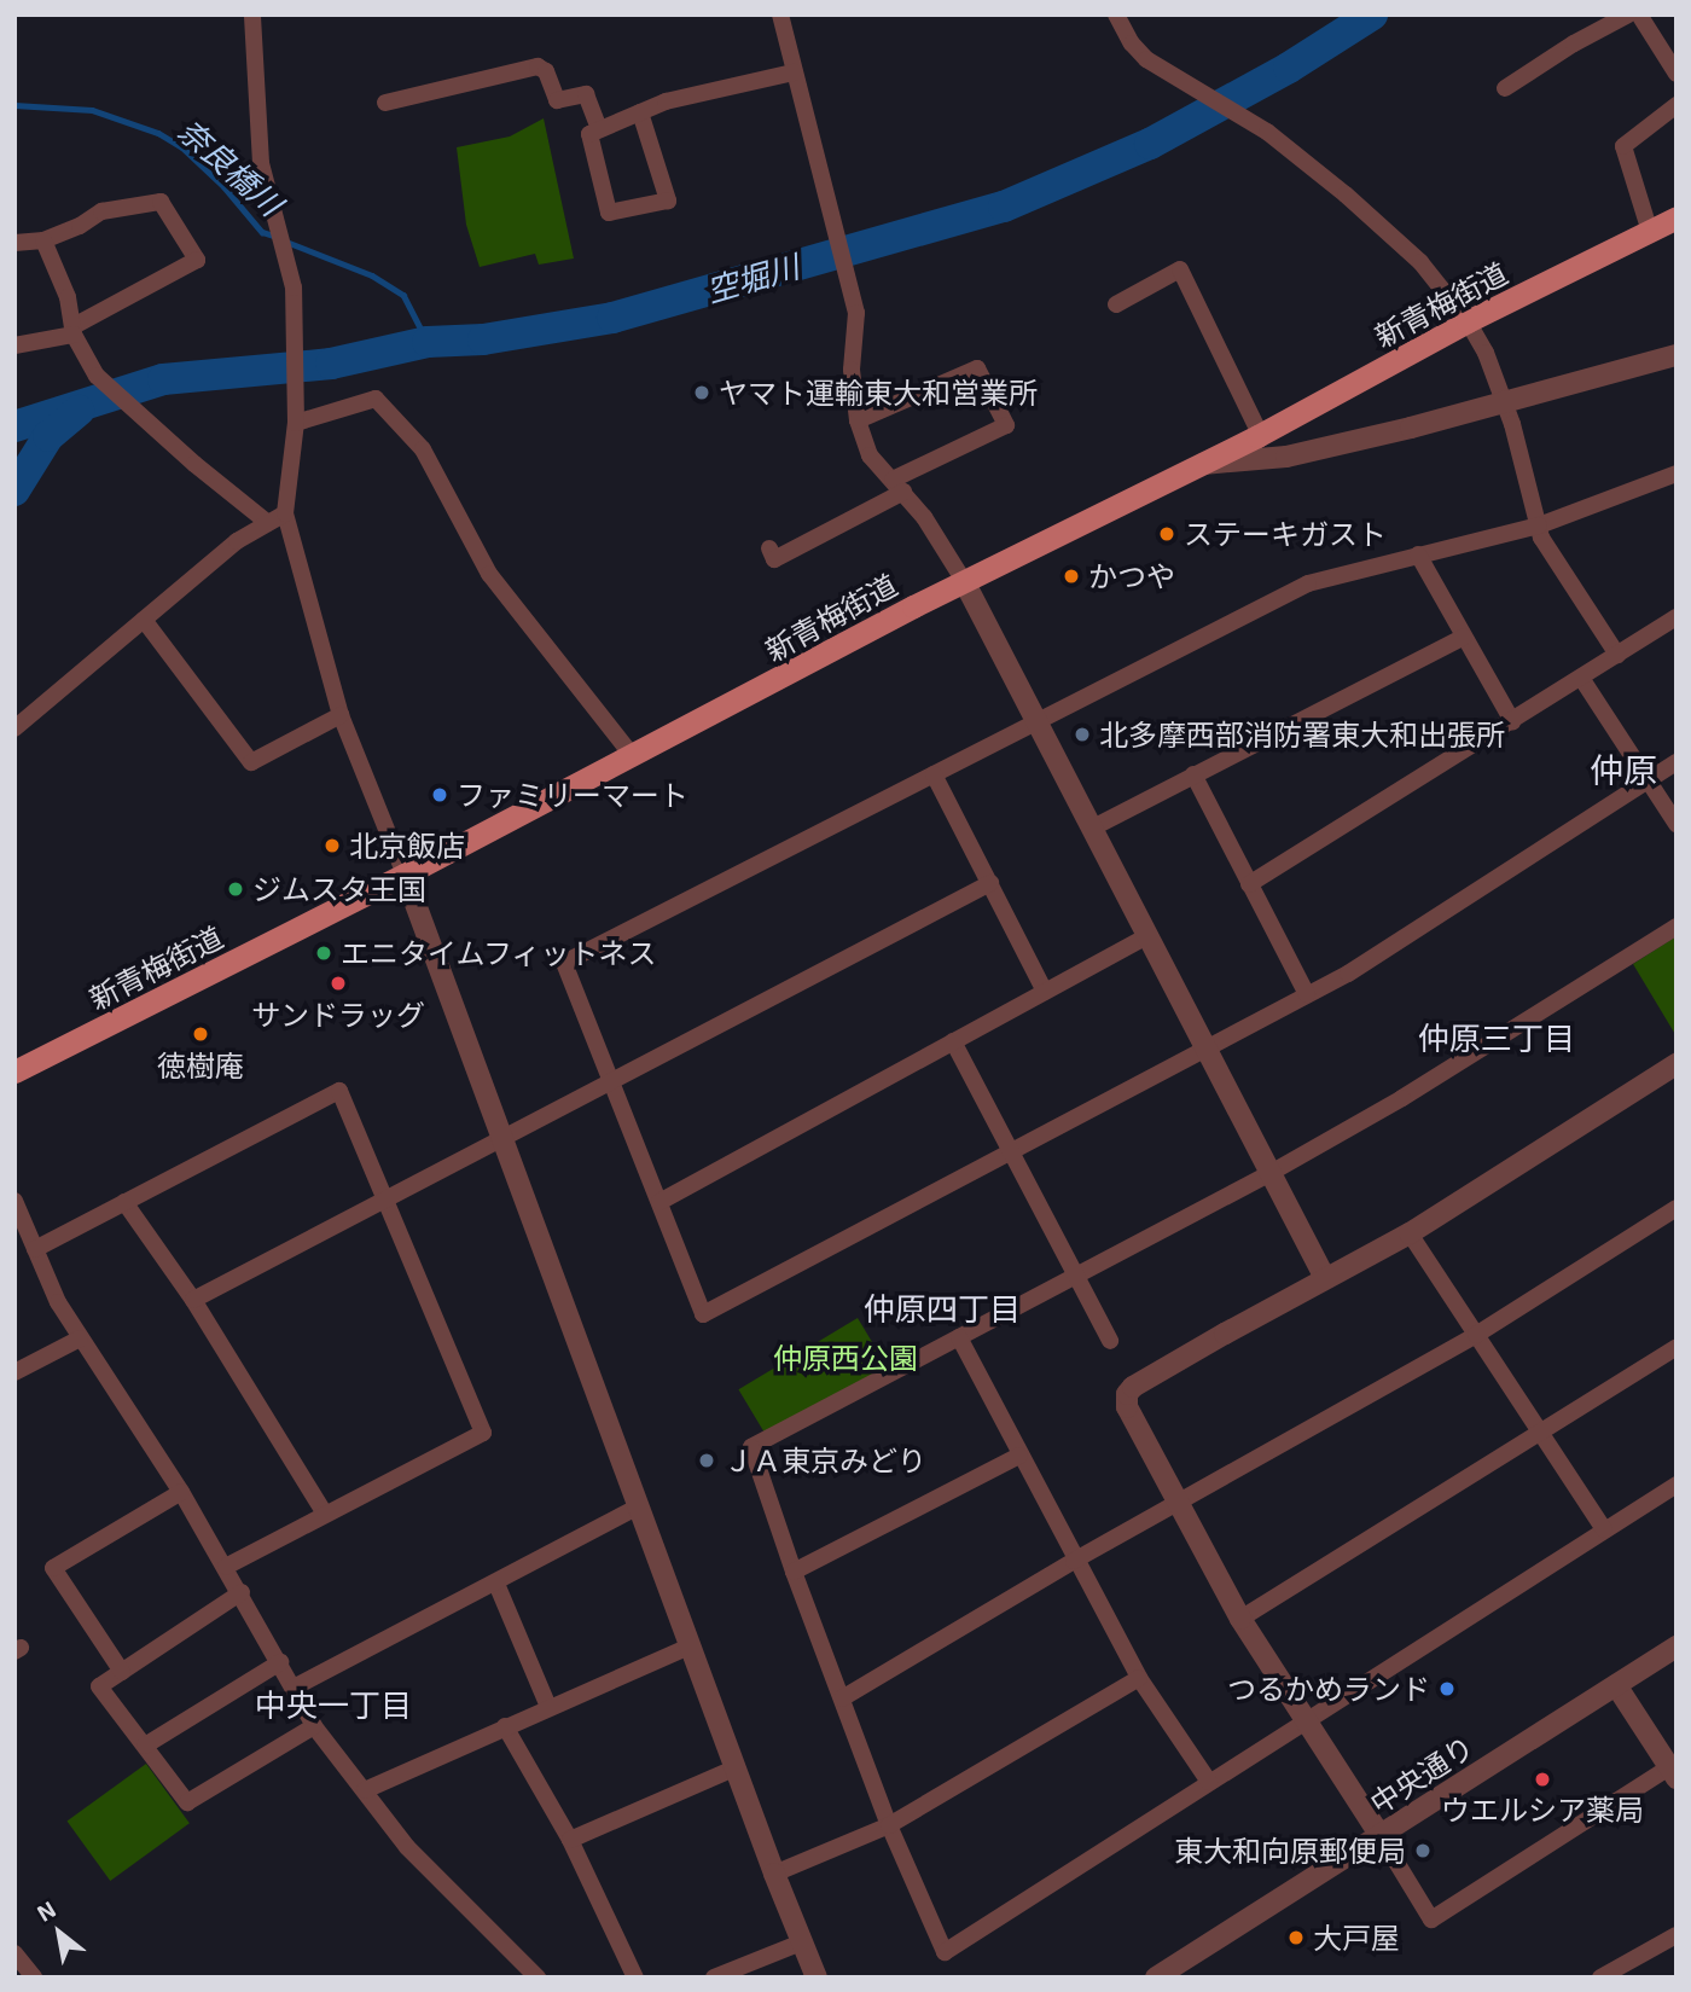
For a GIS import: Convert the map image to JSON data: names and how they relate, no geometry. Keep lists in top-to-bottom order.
{
  "streets": {
    "main road": ["新青梅街道"],
    "street": ["中央通り"]
  },
  "districts": [
    "仲原",
    "仲原三丁目",
    "仲原四丁目",
    "中央一丁目"
  ],
  "water": ["奈良橋川", "空堀川"],
  "parks": ["仲原西公園"],
  "places": [
    "ヤマト運輸東大和営業所",
    "ステーキガスト",
    "かつや",
    "北多摩西部消防署東大和出張所",
    "ファミリーマート",
    "北京飯店",
    "ジムスタ王国",
    "エニタイムフィットネス",
    "サンドラッグ",
    "徳樹庵",
    "ＪＡ東京みどり",
    "つるかめランド",
    "ウエルシア薬局",
    "東大和向原郵便局",
    "大戸屋"
  ],
  "north": "top left"
}
